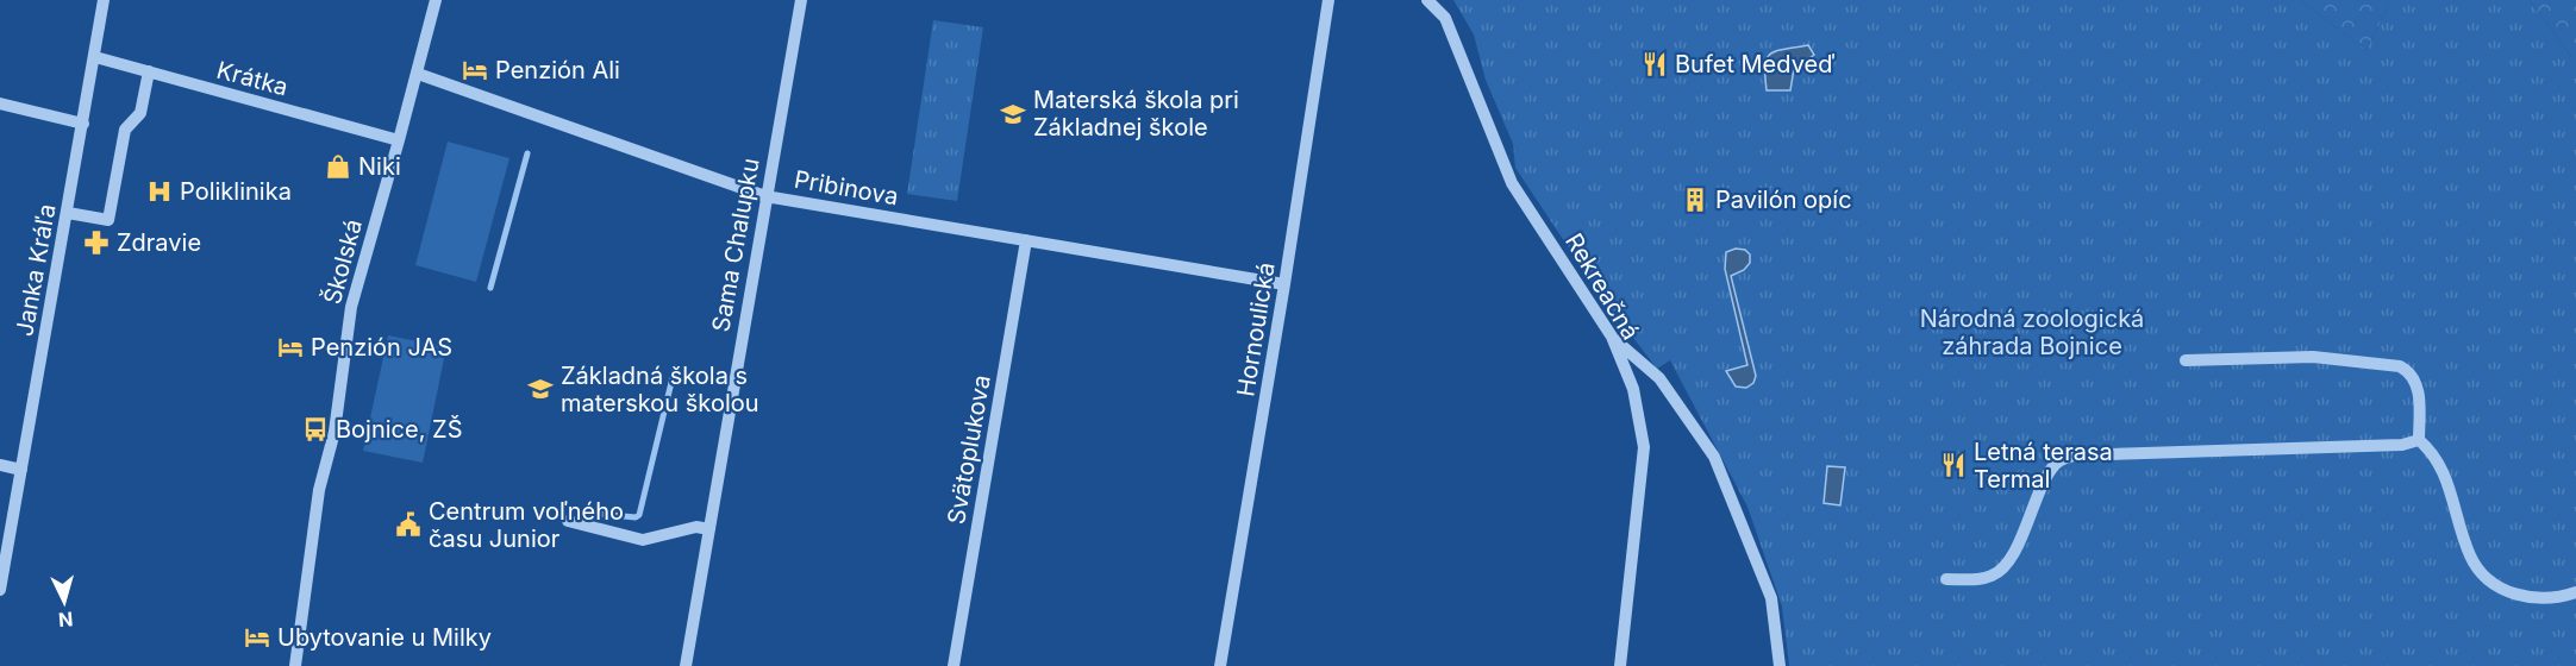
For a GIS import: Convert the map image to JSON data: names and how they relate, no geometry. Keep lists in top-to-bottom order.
{
  "streets": {
    "street": [
      "Krátka",
      "Pribinova",
      "Sama Chalupku",
      "Školská",
      "Janka Kráľa",
      "Rekreačná",
      "Hornoulická",
      "Svätoplukova"
    ]
  },
  "crossings": [
    ["Krátka", "Školská"],
    ["Krátka", "Janka Kráľa"],
    ["Pribinova", "Sama Chalupku"],
    ["Pribinova", "Školská"],
    ["Pribinova", "Hornoulická"],
    ["Pribinova", "Svätoplukova"]
  ],
  "parks": ["Národná zoologická záhrada Bojnice"],
  "places": {
    "restaurant": ["Bufet Medveď", "Letná terasa Termal"],
    "hotel": ["Penzión Ali", "Penzión JAS", "Ubytovanie u Milky"],
    "school or university": ["Materská škola pri Základnej škole", "Základná škola s materskou školou"],
    "shop": ["Niki"],
    "hospital": ["Poliklinika"],
    "building": ["Pavilón opíc"],
    "pharmacy": ["Zdravie"],
    "bus stop": ["Bojnice, ZŠ"],
    "public building": ["Centrum voľného času Junior"]
  },
  "north": "bottom"
}
